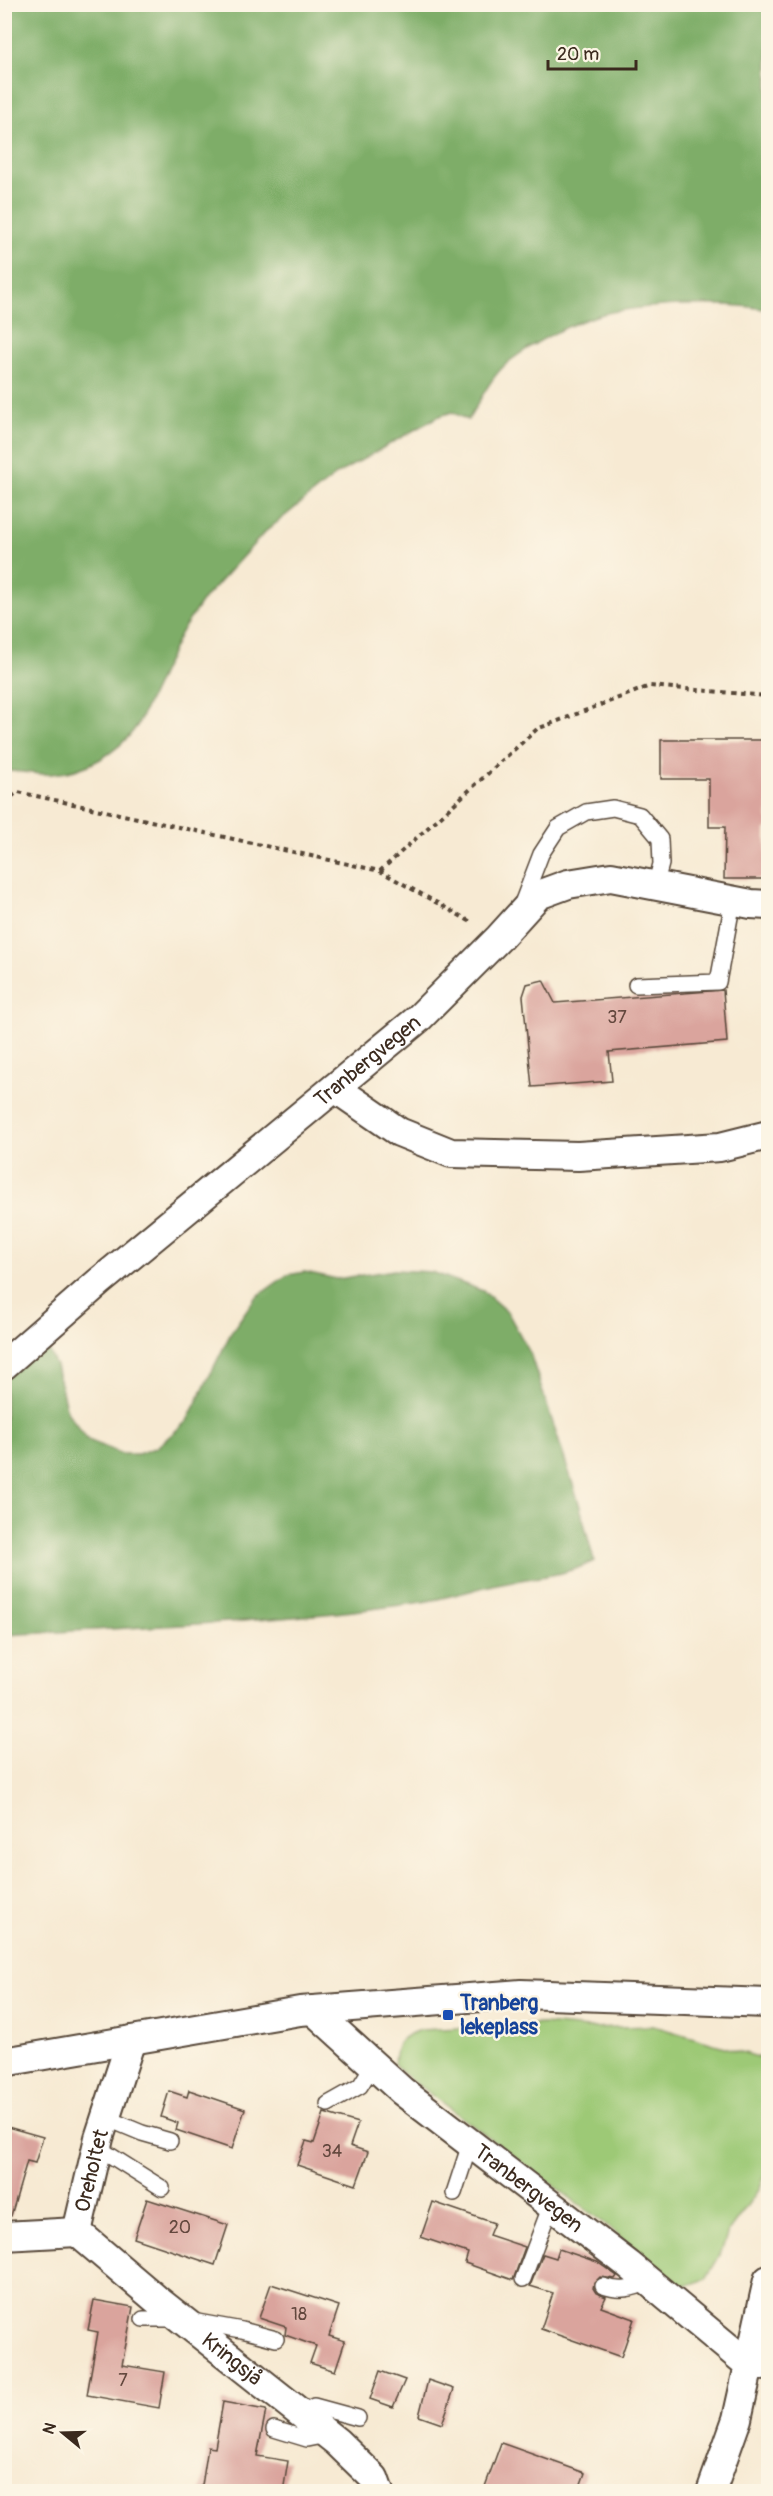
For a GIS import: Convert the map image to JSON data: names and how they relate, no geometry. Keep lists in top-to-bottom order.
{
  "streets": {
    "street": ["Tranbergvegen", "Oreholtet", "Kringsjå"]
  },
  "crossings": [
    ["Oreholtet", "Kringsjå"]
  ],
  "places": {
    "transit": ["Tranberg lekeplass"]
  },
  "house_numbers": [
    "37",
    "34",
    "20",
    "18",
    "7"
  ],
  "scale_bar": "20 m",
  "north": "left"
}
